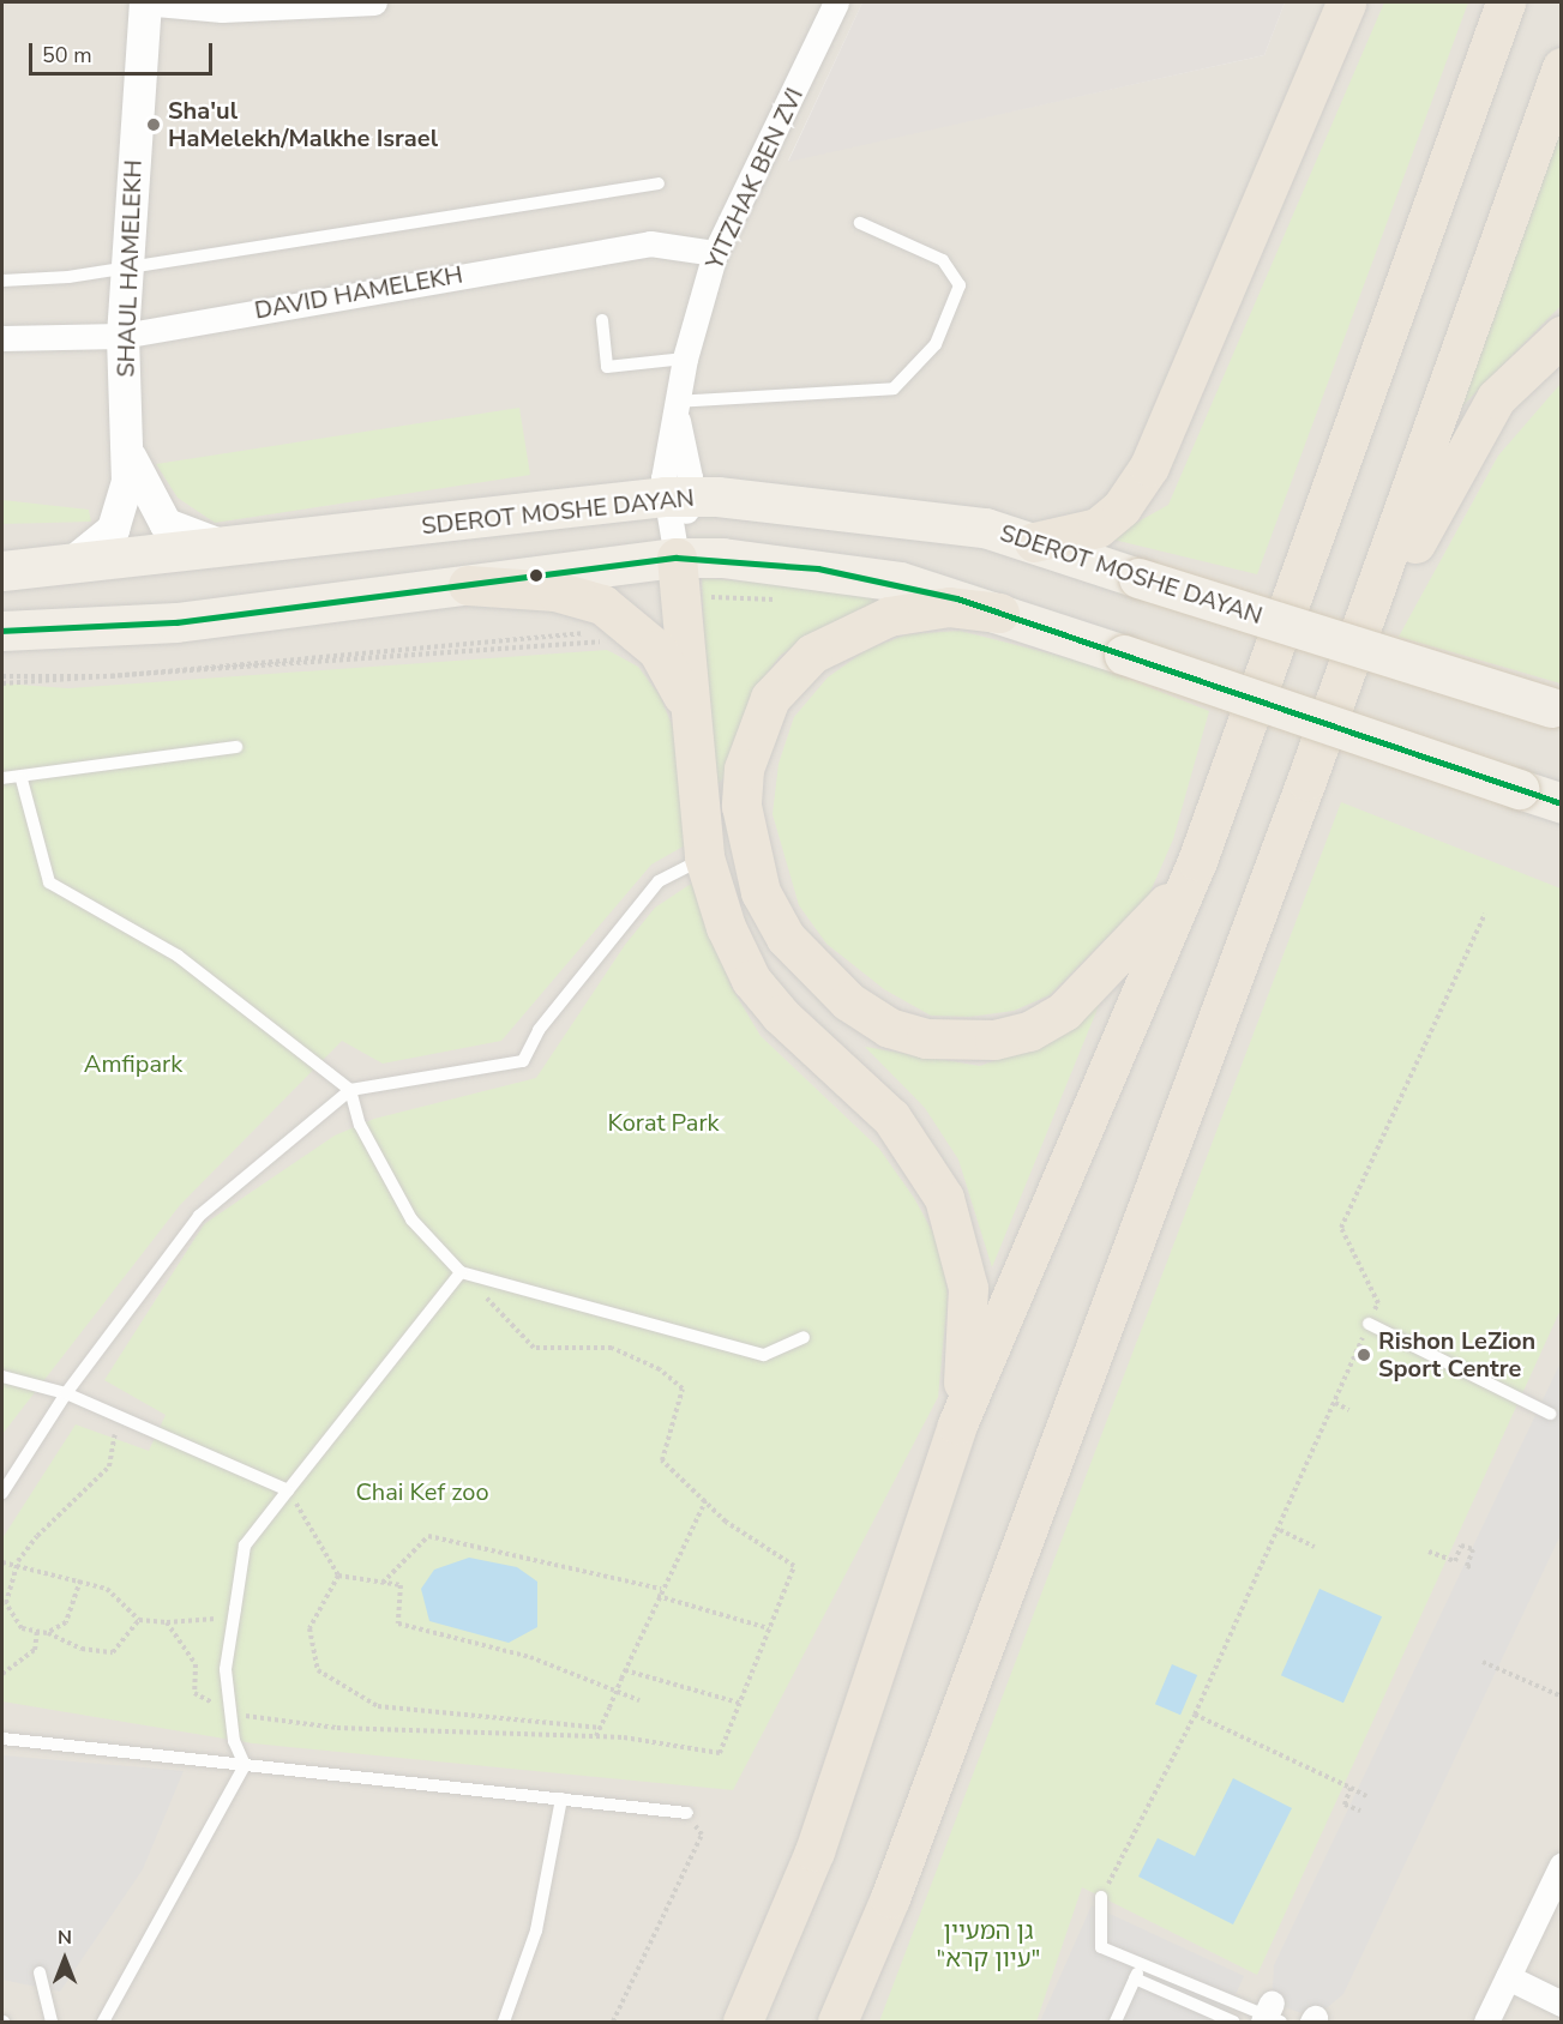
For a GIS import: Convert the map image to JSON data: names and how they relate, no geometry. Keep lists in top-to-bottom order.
{
  "streets": {
    "main road": ["SDEROT MOSHE DAYAN"],
    "street": ["YITZHAK BEN ZVI", "SHAUL HAMELEKH", "DAVID HAMELEKH"]
  },
  "crossings": [
    ["YITZHAK BEN ZVI", "DAVID HAMELEKH"],
    ["YITZHAK BEN ZVI", "SDEROT MOSHE DAYAN"],
    ["SHAUL HAMELEKH", "DAVID HAMELEKH"],
    ["SHAUL HAMELEKH", "SDEROT MOSHE DAYAN"]
  ],
  "parks": [
    "Amfipark",
    "Korat Park",
    "Chai Kef zoo",
    "גן המעיין \"עיון קרא\""
  ],
  "places": ["Sha'ul HaMelekh/Malkhe Israel", "Rishon LeZion Sport Centre"],
  "scale_bar": "50 m",
  "north": "top"
}
